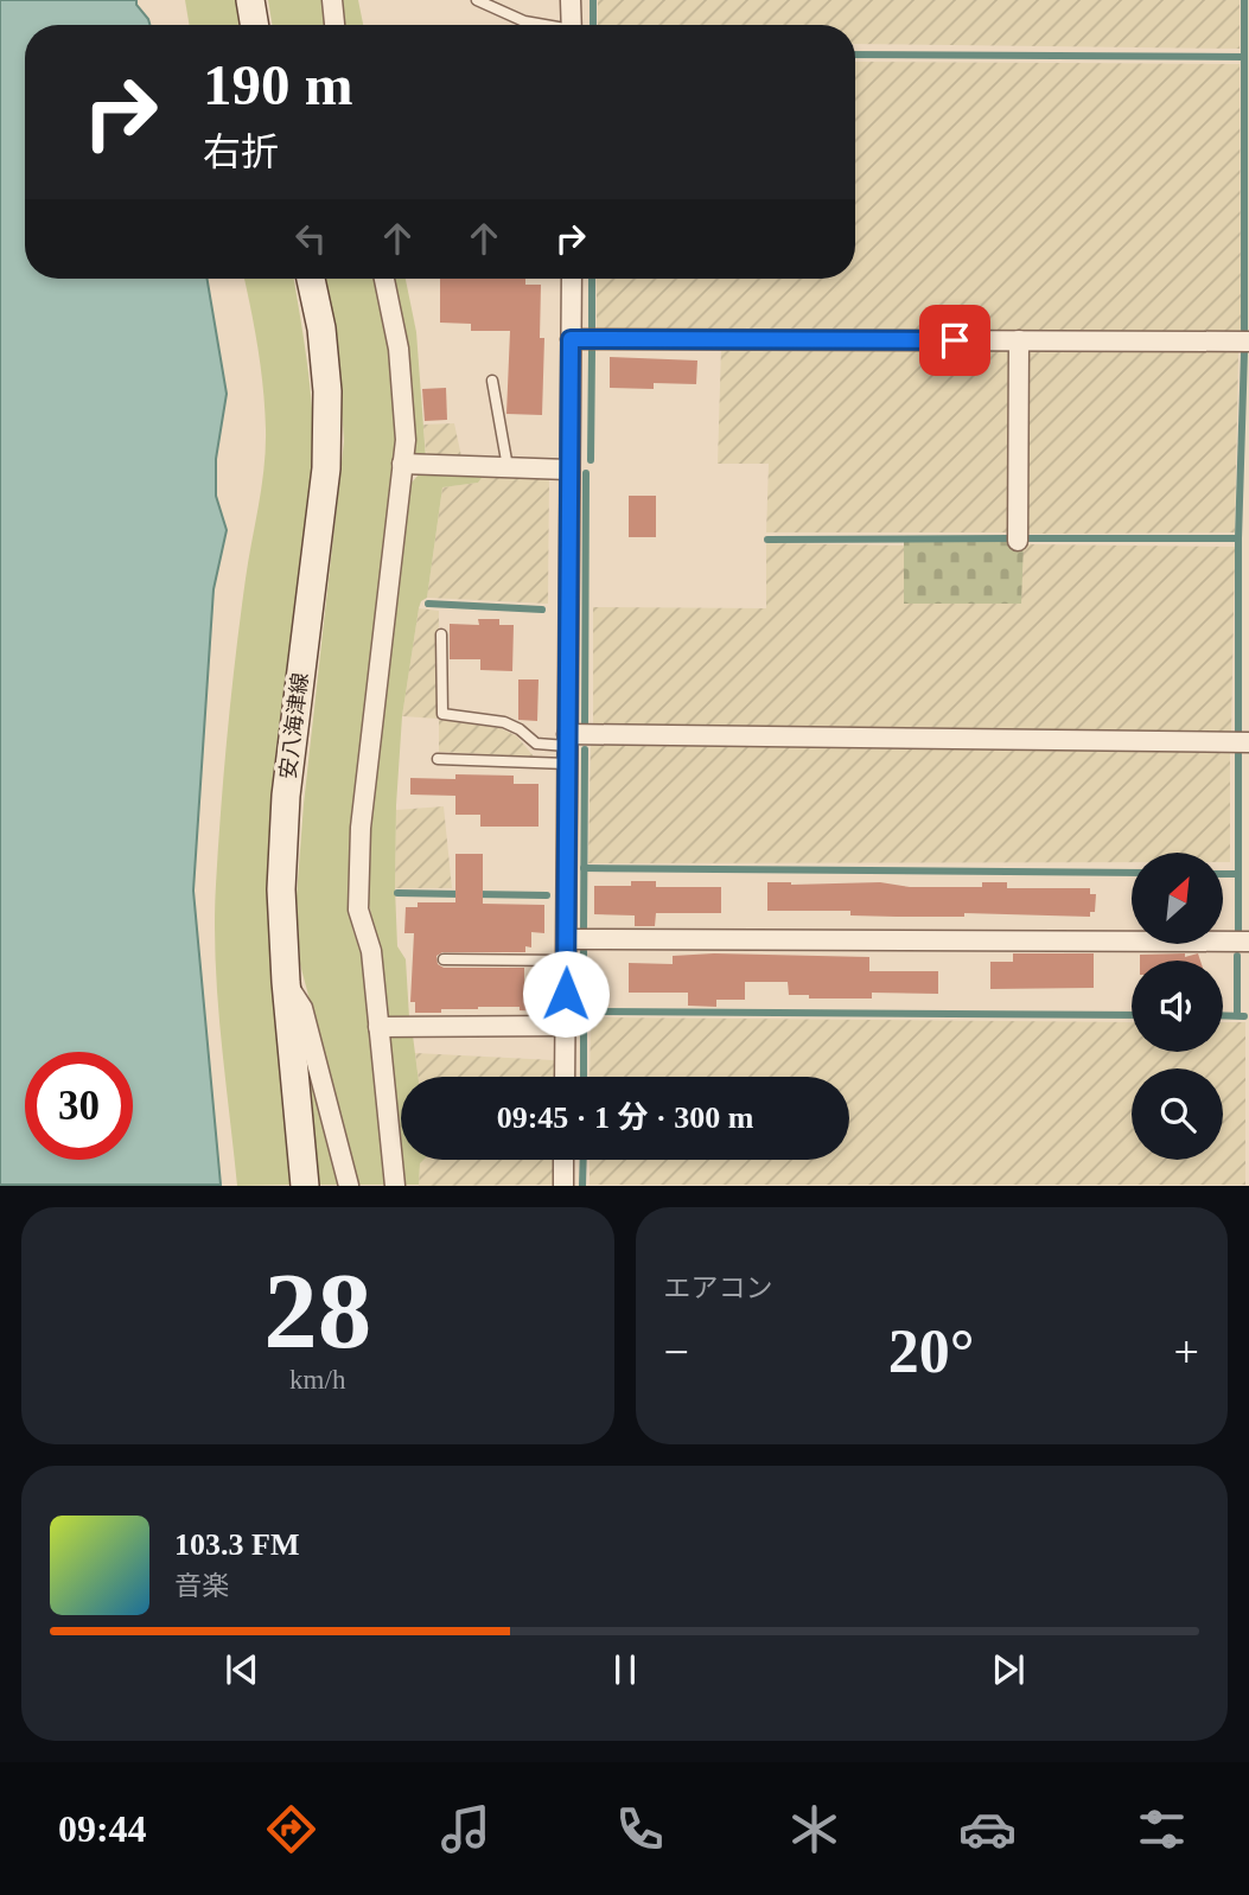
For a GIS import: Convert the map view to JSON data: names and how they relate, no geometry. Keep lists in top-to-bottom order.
{
  "streets": {
    "main road": ["安八海津線"]
  },
  "north": "top right",
  "page": {
    "turn": ["190 m", "右折"],
    "limit": "30",
    "trip": "09:45 · 1 分 · 300 m",
    "tile": [
      ["28", "km/h"],
      "エアコン"
    ],
    "heat": ["−", "20°", "+"],
    "song": ["103.3 FM", "音楽"],
    "tabs": "09:44"
  }
}
